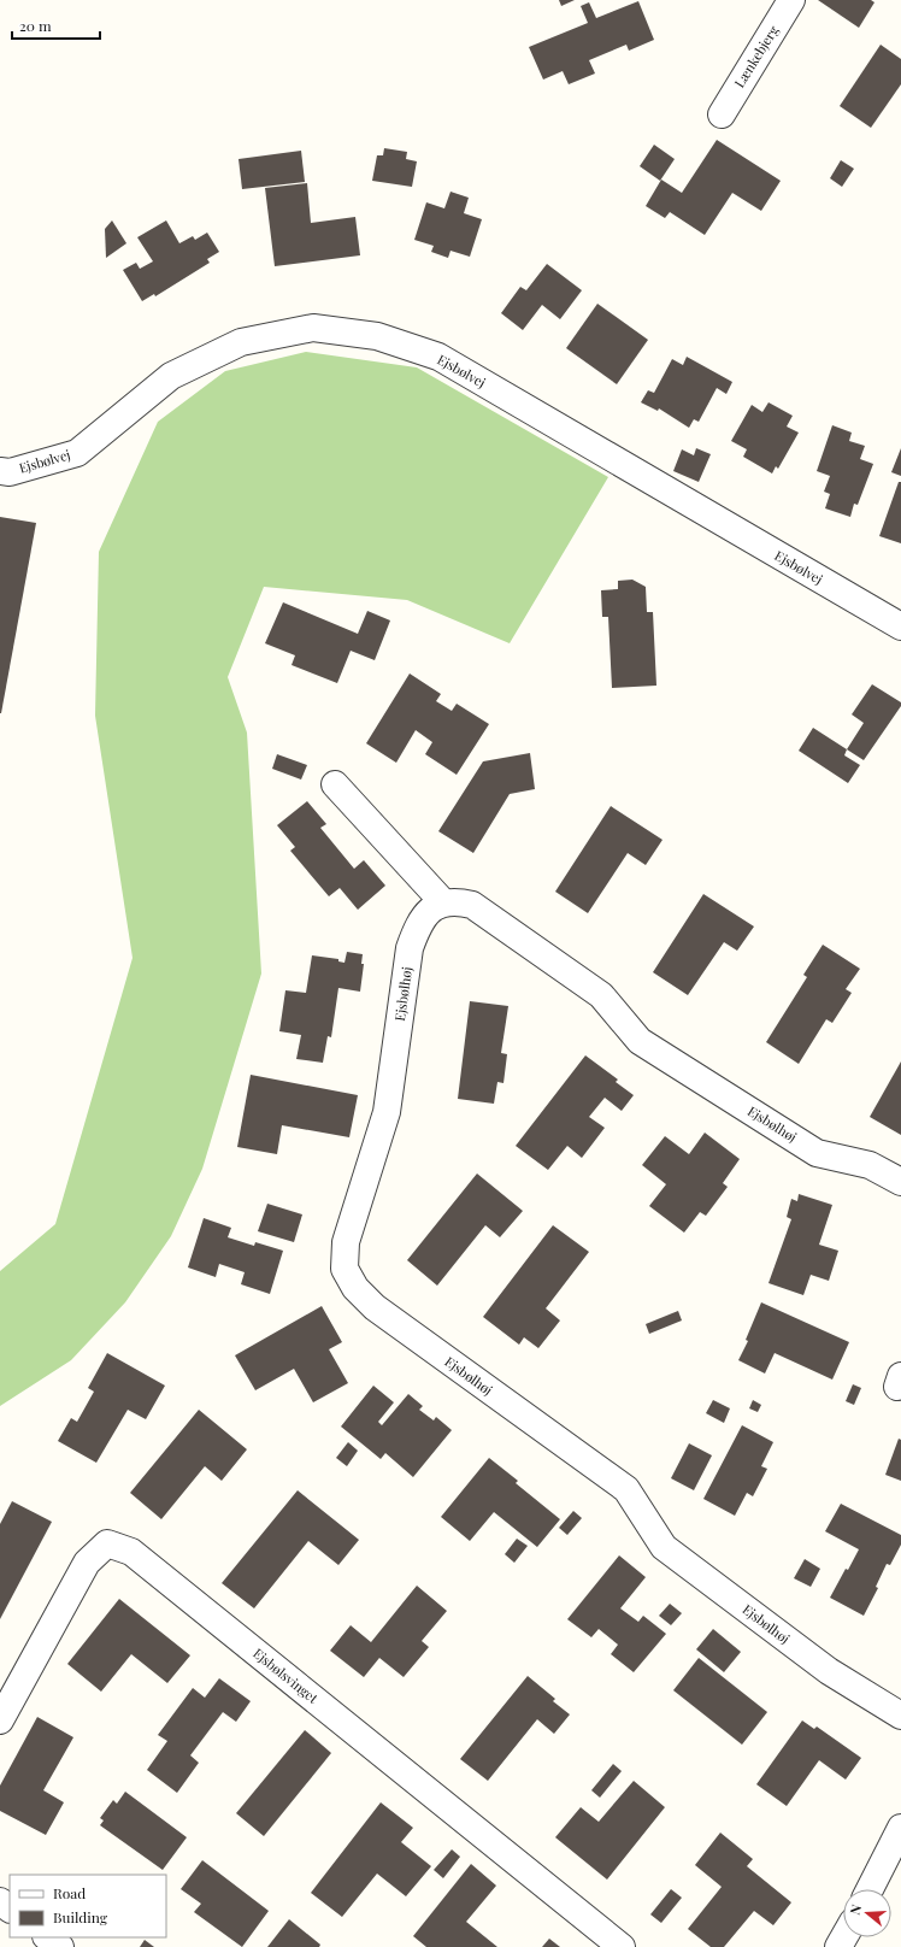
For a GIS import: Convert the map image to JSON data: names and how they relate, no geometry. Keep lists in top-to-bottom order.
{
  "streets": {
    "street": [
      "Lænkebjerg",
      "Ejsbølvej",
      "Ejsbølhøj",
      "Ejsbølsvinget"
    ]
  },
  "legend": ["Road", "Building"],
  "scale_bar": "20 m",
  "north": "left"
}
